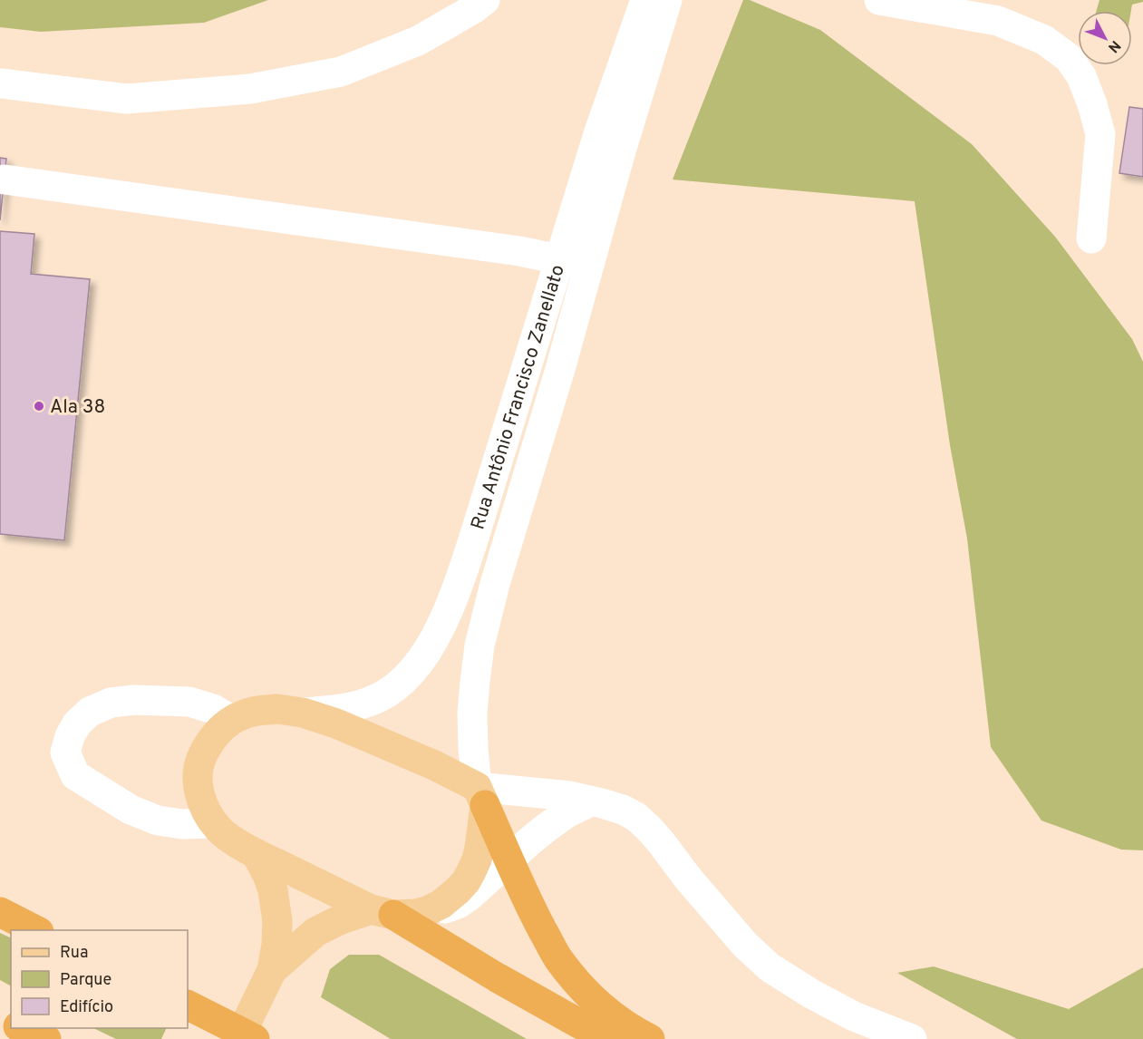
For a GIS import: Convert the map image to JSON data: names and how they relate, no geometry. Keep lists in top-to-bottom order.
{
  "streets": {
    "main road": ["Rua Antônio Francisco Zanellato"]
  },
  "places": ["Ala 38"],
  "legend": ["Rua", "Parque", "Edifício"],
  "north": "bottom right"
}
